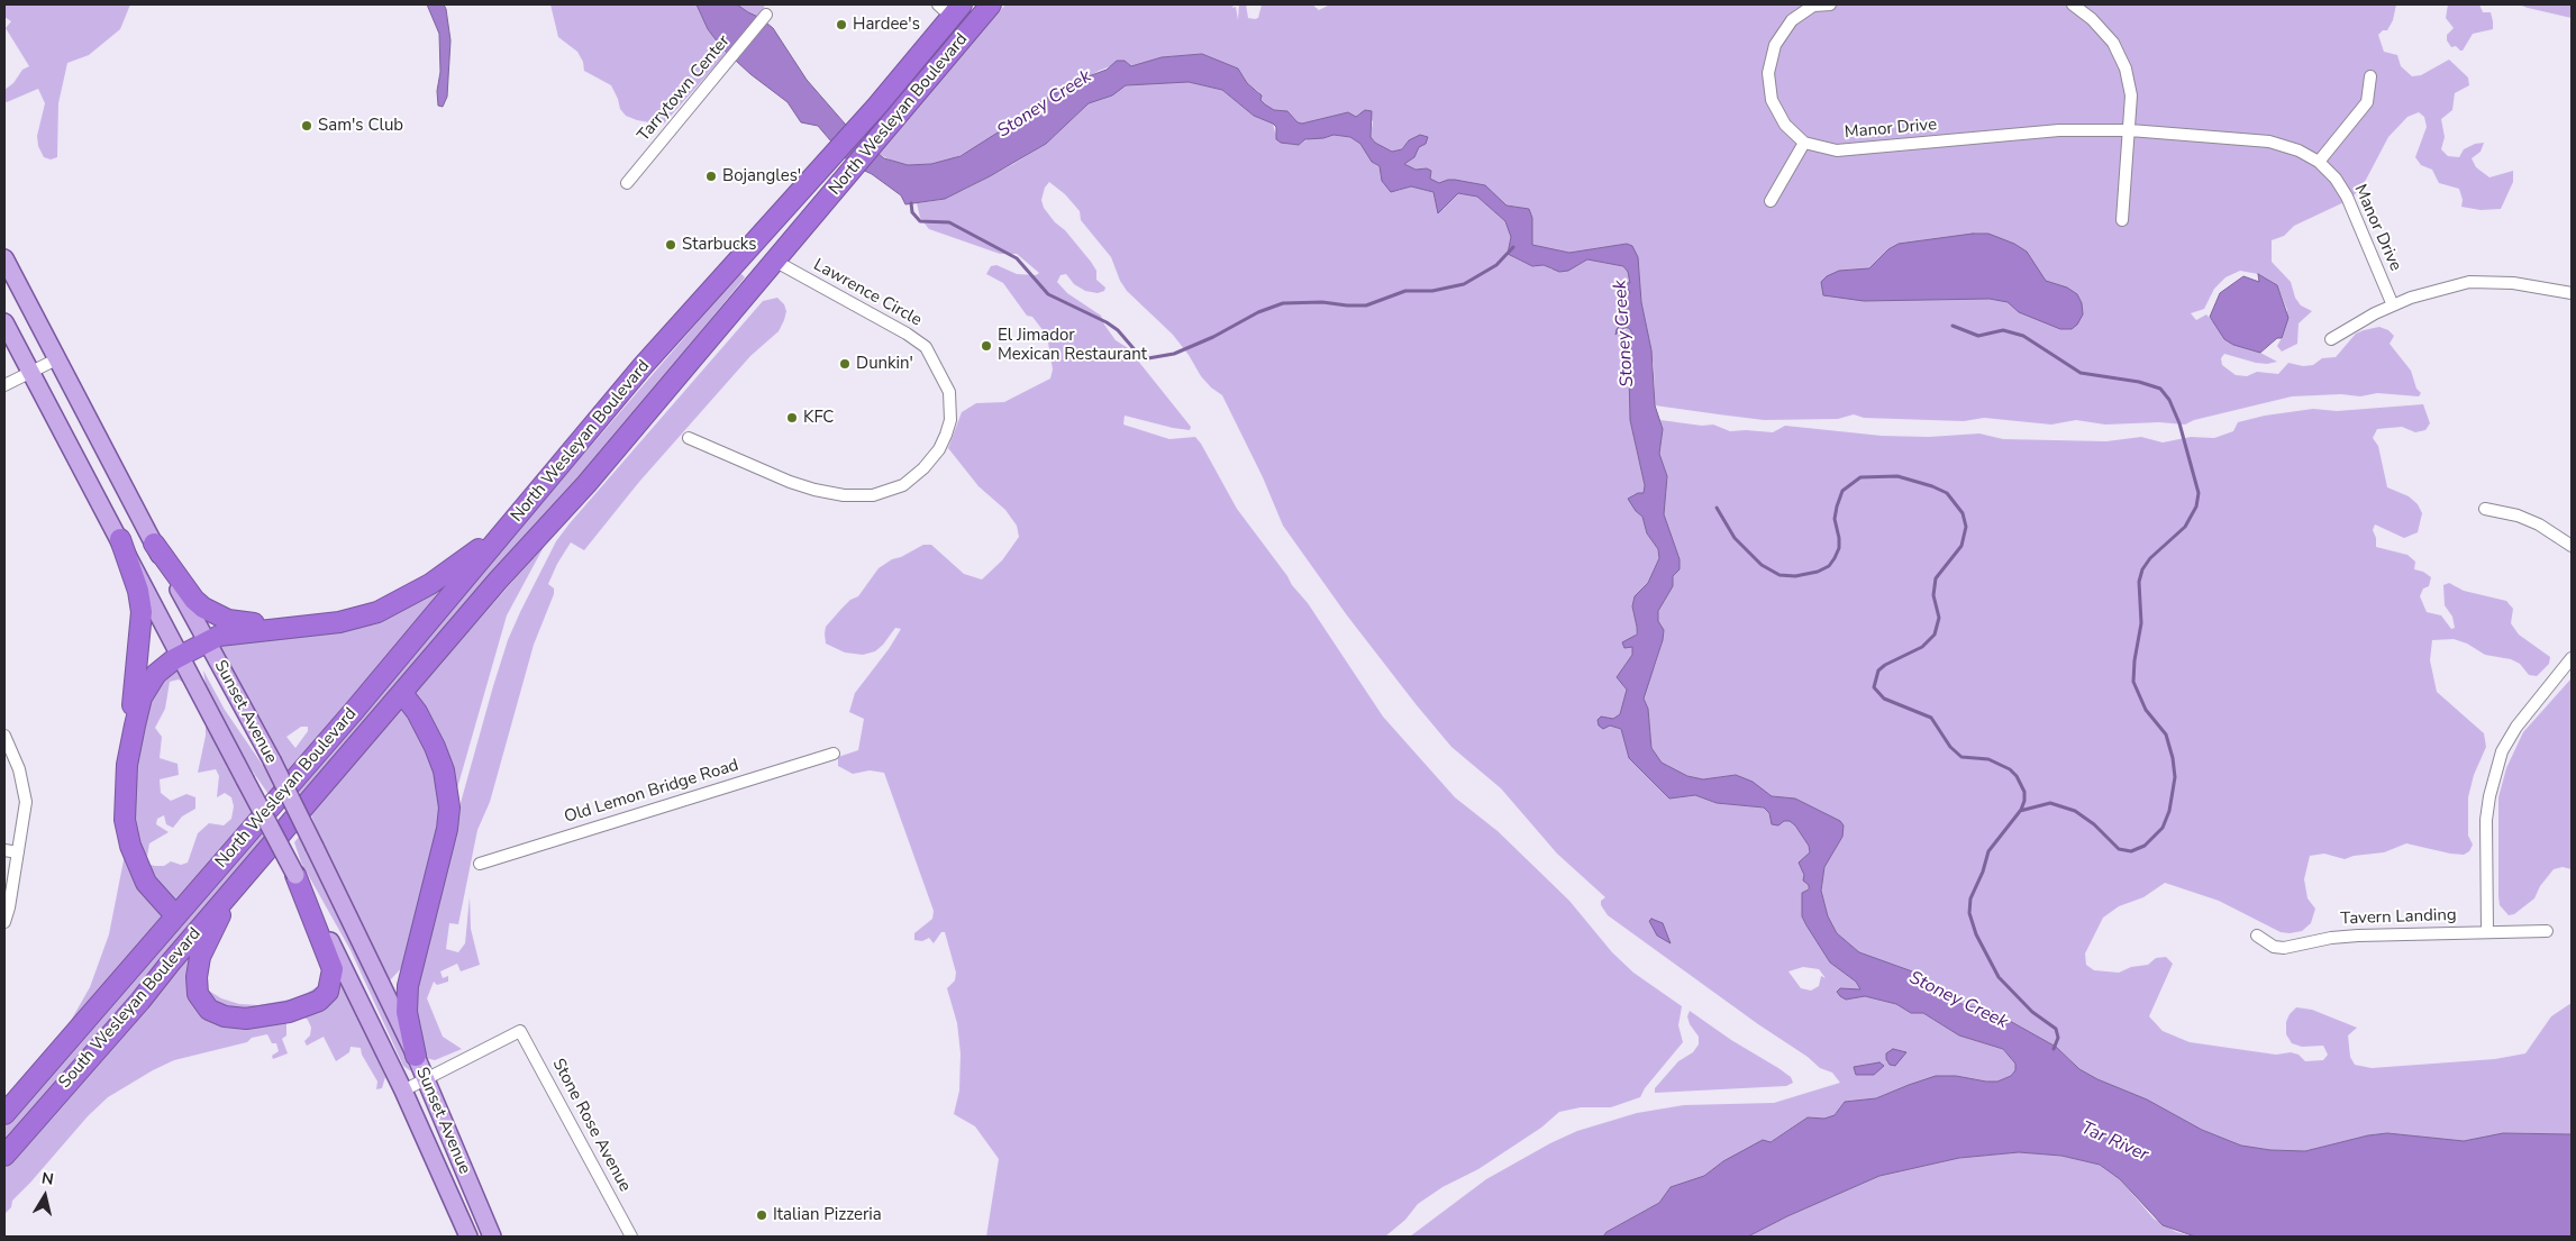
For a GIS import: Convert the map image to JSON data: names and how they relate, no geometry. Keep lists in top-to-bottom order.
{
  "streets": {
    "highway": ["North Wesleyan Boulevard", "South Wesleyan Boulevard"],
    "main road": ["Sunset Avenue"],
    "street": [
      "Tarrytown Center",
      "Manor Drive",
      "Lawrence Circle",
      "Old Lemon Bridge Road",
      "Tavern Landing",
      "Stone Rose Avenue"
    ]
  },
  "crossings": [
    ["North Wesleyan Boulevard", "Lawrence Circle"],
    ["North Wesleyan Boulevard", "South Wesleyan Boulevard"],
    ["Sunset Avenue", "Stone Rose Avenue"]
  ],
  "water": ["Stoney Creek", "Tar River"],
  "places": [
    "Hardee's",
    "Sam's Club",
    "Bojangles'",
    "Starbucks",
    "El Jimador Mexican Restaurant",
    "Dunkin'",
    "KFC",
    "Italian Pizzeria"
  ],
  "north": "top"
}
